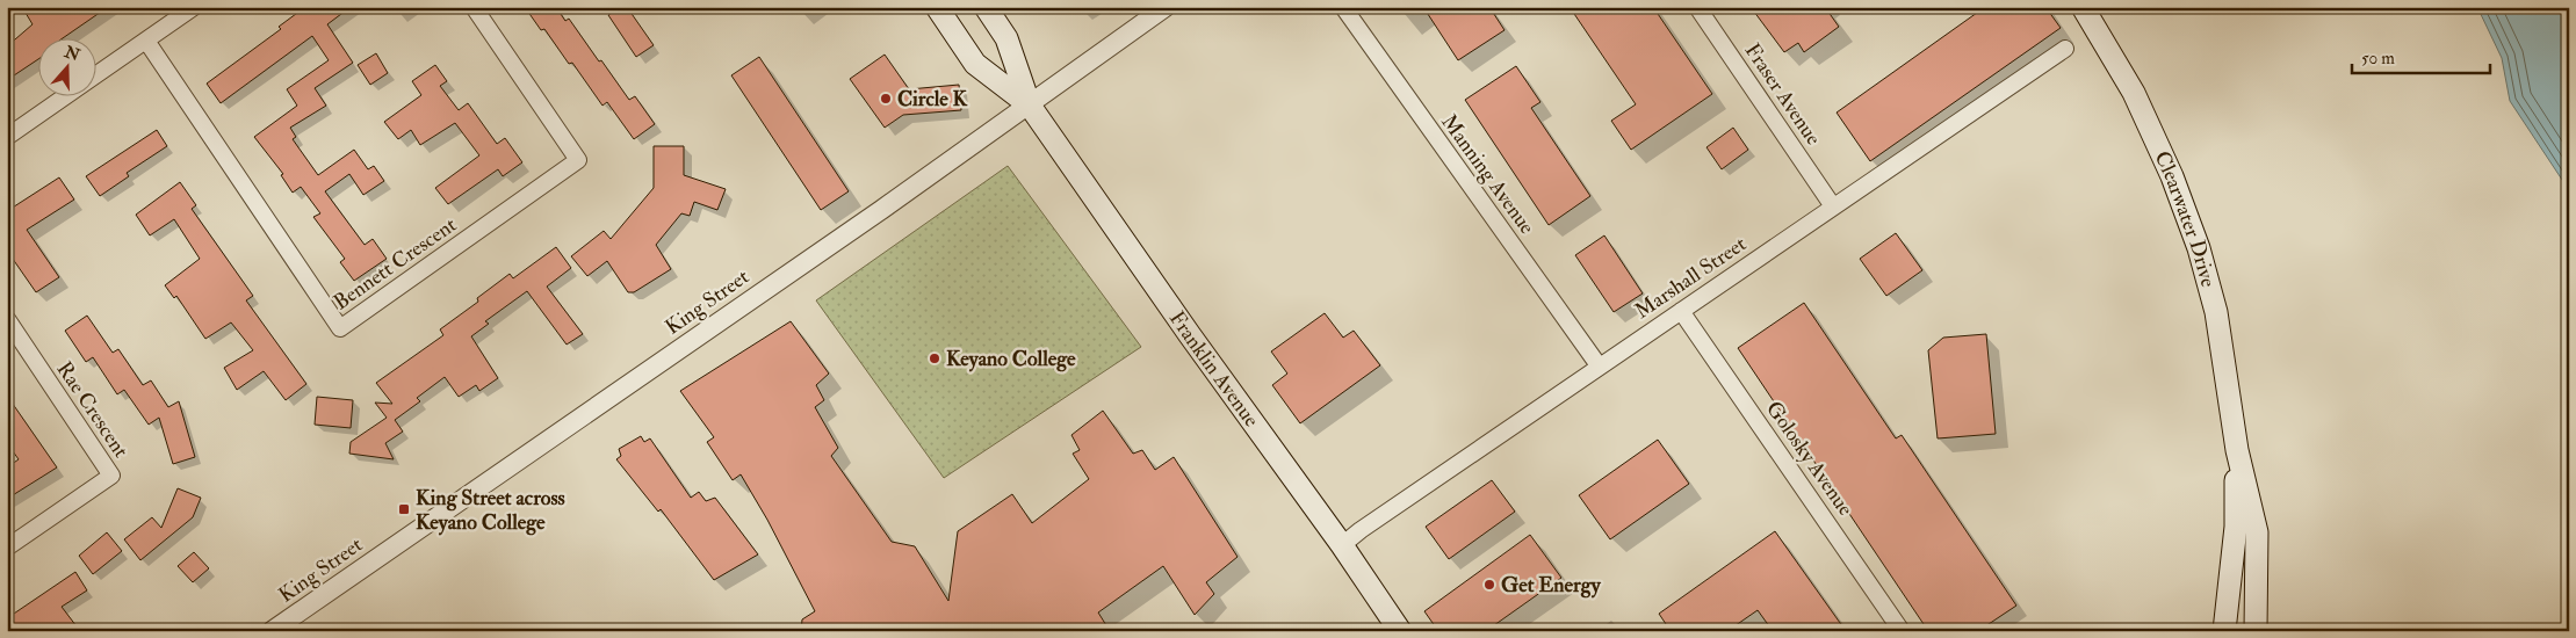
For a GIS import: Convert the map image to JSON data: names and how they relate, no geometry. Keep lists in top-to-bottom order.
{
  "streets": {
    "main road": ["Clearwater Drive", "Franklin Avenue"],
    "street": [
      "Fraser Avenue",
      "Manning Avenue",
      "Bennett Crescent",
      "Marshall Street",
      "King Street",
      "Rae Crescent",
      "Golosky Avenue"
    ]
  },
  "crossings": [
    ["Fraser Avenue", "Marshall Street"],
    ["Manning Avenue", "Marshall Street"],
    ["Marshall Street", "Franklin Avenue"],
    ["Marshall Street", "Golosky Avenue"],
    ["King Street", "Franklin Avenue"]
  ],
  "places": {
    "other": ["Circle K", "Keyano College", "Get Energy"],
    "transit": ["King Street across Keyano College"]
  },
  "scale_bar": "50 m",
  "north": "top"
}
